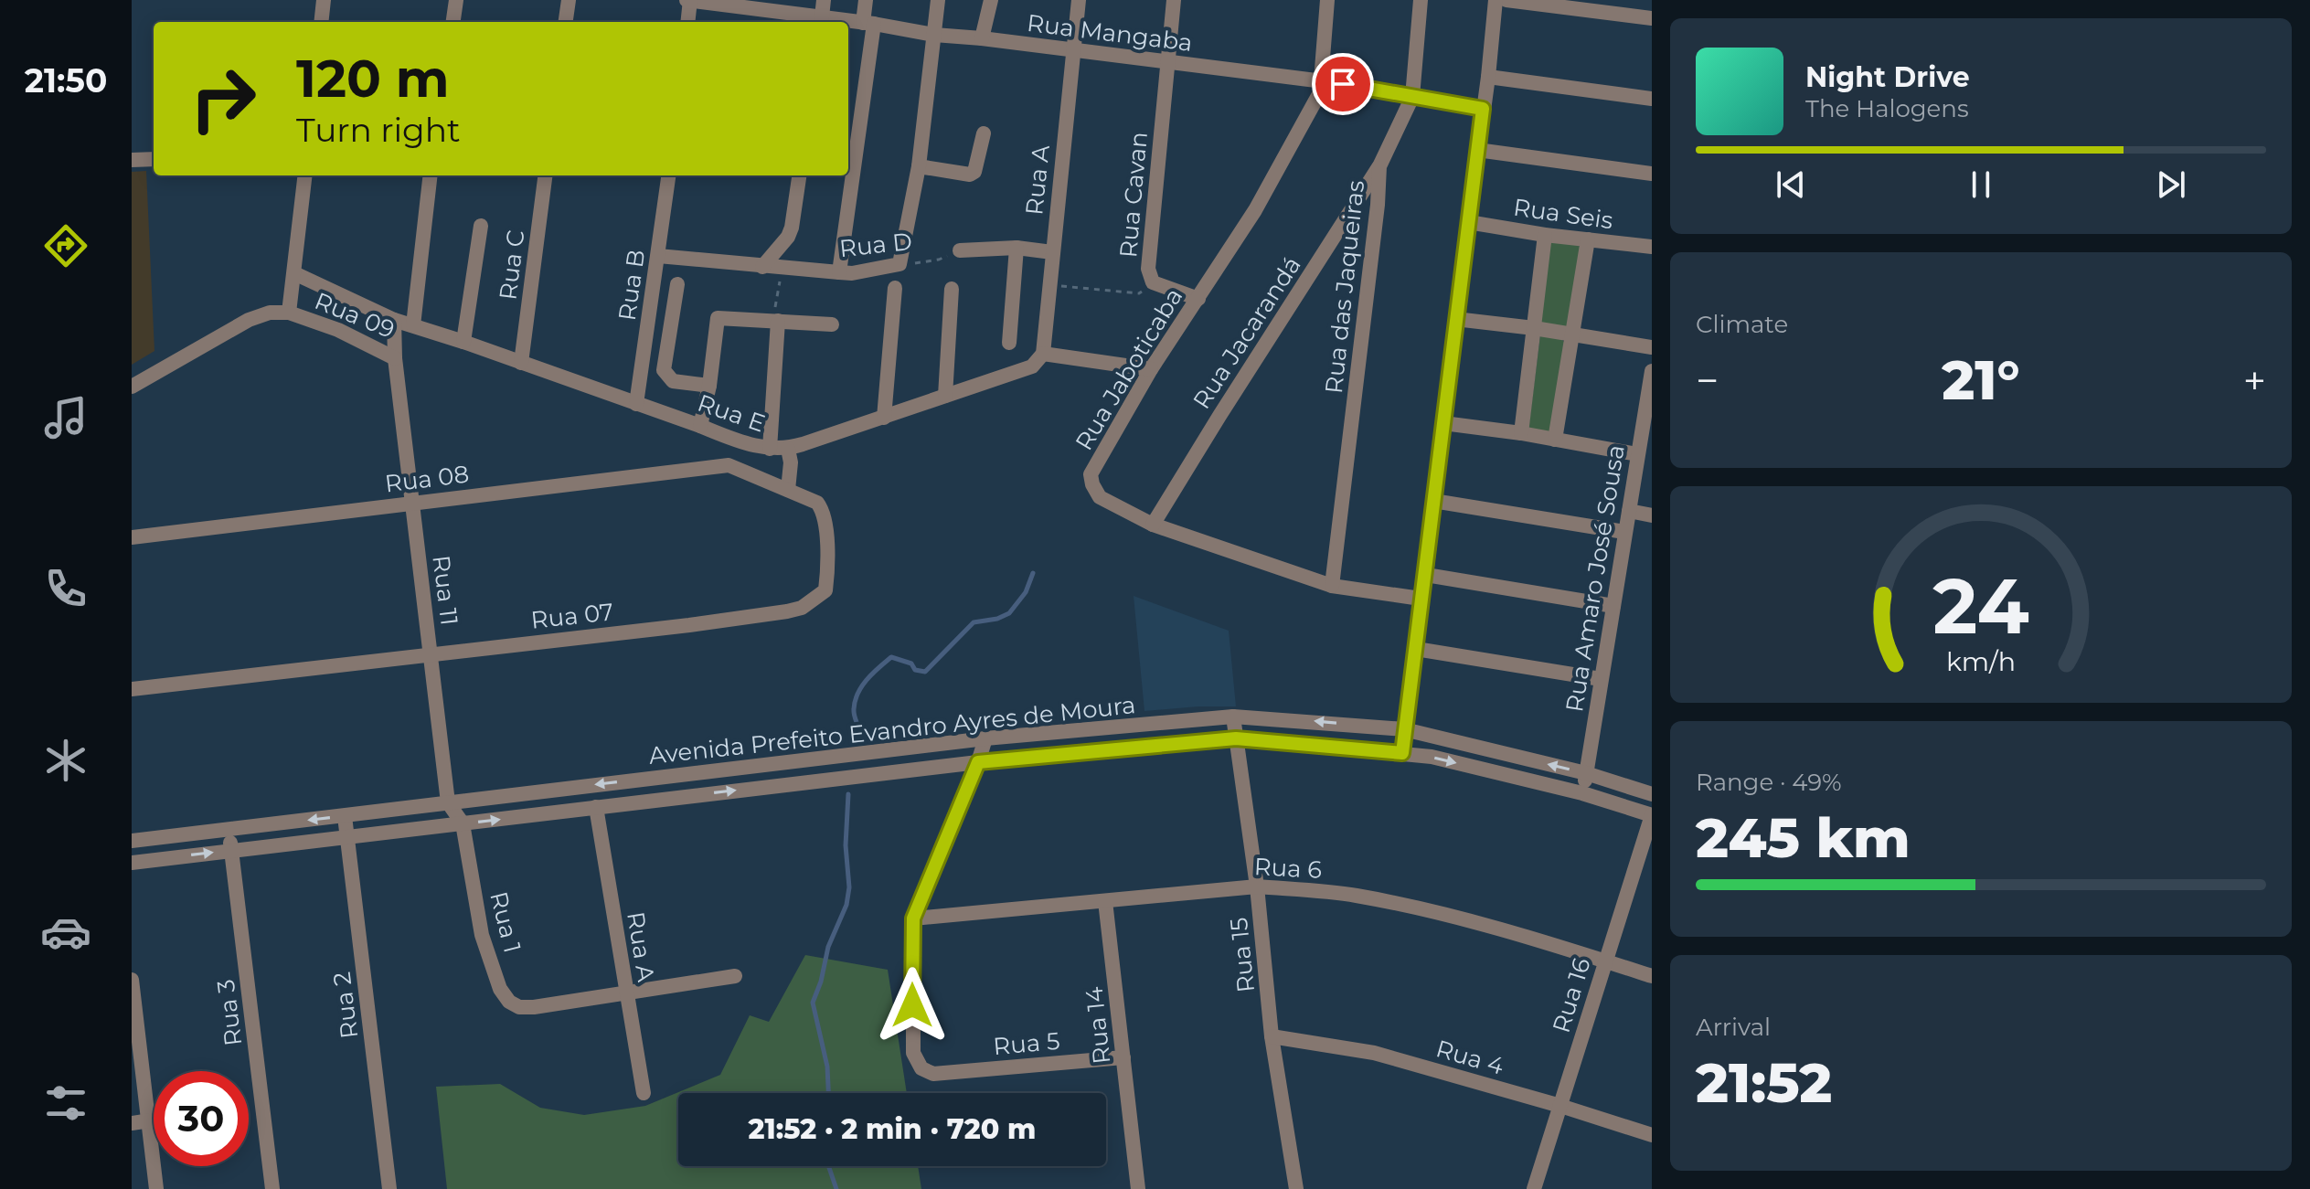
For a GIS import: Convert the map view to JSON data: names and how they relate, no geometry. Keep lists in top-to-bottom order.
{
  "streets": {
    "street": [
      "Rua Mangaba",
      "Rua A",
      "Rua Cavan",
      "Rua Seis",
      "Rua D",
      "Rua C",
      "Rua B",
      "Rua das Jaqueiras",
      "Rua 09",
      "Rua Jacarandá",
      "Rua Jaboticaba",
      "Rua E",
      "Rua 08",
      "Rua Amaro José Sousa",
      "Rua 11",
      "Rua 07",
      "Avenida Prefeito Evandro Ayres de Moura",
      "Rua 6",
      "Rua 1",
      "Rua 15",
      "Rua 16",
      "Rua 2",
      "Rua 3",
      "Rua 14",
      "Rua 5",
      "Rua 4"
    ]
  },
  "crossings": [
    ["Rua Mangaba", "Rua A"],
    ["Rua Mangaba", "Rua Cavan"],
    ["Rua Mangaba", "Rua das Jaqueiras"],
    ["Rua Mangaba", "Rua Jaboticaba"],
    ["Rua A", "Rua E"],
    ["Rua A", "Avenida Prefeito Evandro Ayres de Moura"],
    ["Rua A", "Rua 1"],
    ["Rua Cavan", "Rua Jaboticaba"],
    ["Rua D", "Rua B"],
    ["Rua C", "Rua E"],
    ["Rua B", "Rua E"],
    ["Rua das Jaqueiras", "Rua Jacarandá"],
    ["Rua das Jaqueiras", "Rua Jaboticaba"],
    ["Rua 09", "Rua 11"],
    ["Rua Jacarandá", "Rua Jaboticaba"],
    ["Rua 08", "Rua 11"],
    ["Rua 08", "Rua 07"],
    ["Rua Amaro José Sousa", "Avenida Prefeito Evandro Ayres de Moura"],
    ["Rua 11", "Rua 07"],
    ["Rua 11", "Avenida Prefeito Evandro Ayres de Moura"],
    ["Rua 11", "Rua 1"],
    ["Avenida Prefeito Evandro Ayres de Moura", "Rua 1"],
    ["Avenida Prefeito Evandro Ayres de Moura", "Rua 15"],
    ["Avenida Prefeito Evandro Ayres de Moura", "Rua 16"],
    ["Avenida Prefeito Evandro Ayres de Moura", "Rua 2"],
    ["Avenida Prefeito Evandro Ayres de Moura", "Rua 3"],
    ["Rua 6", "Rua 15"],
    ["Rua 6", "Rua 16"],
    ["Rua 6", "Rua 14"],
    ["Rua 6", "Rua 5"],
    ["Rua 15", "Rua 4"],
    ["Rua 16", "Rua 4"],
    ["Rua 14", "Rua 5"]
  ],
  "page": {
    "tabs": "21:50",
    "turn": ["120 m", "Turn right"],
    "song": ["Night Drive", "The Halogens"],
    "tile": [
      "Climate",
      ["Range · 49%", "245 km"],
      ["Arrival", "21:52"]
    ],
    "heat": ["−", "21°", "+"],
    "limit": "30",
    "trip": "21:52 · 2 min · 720 m",
    "gauge": ["24", "km/h"]
  }
}
